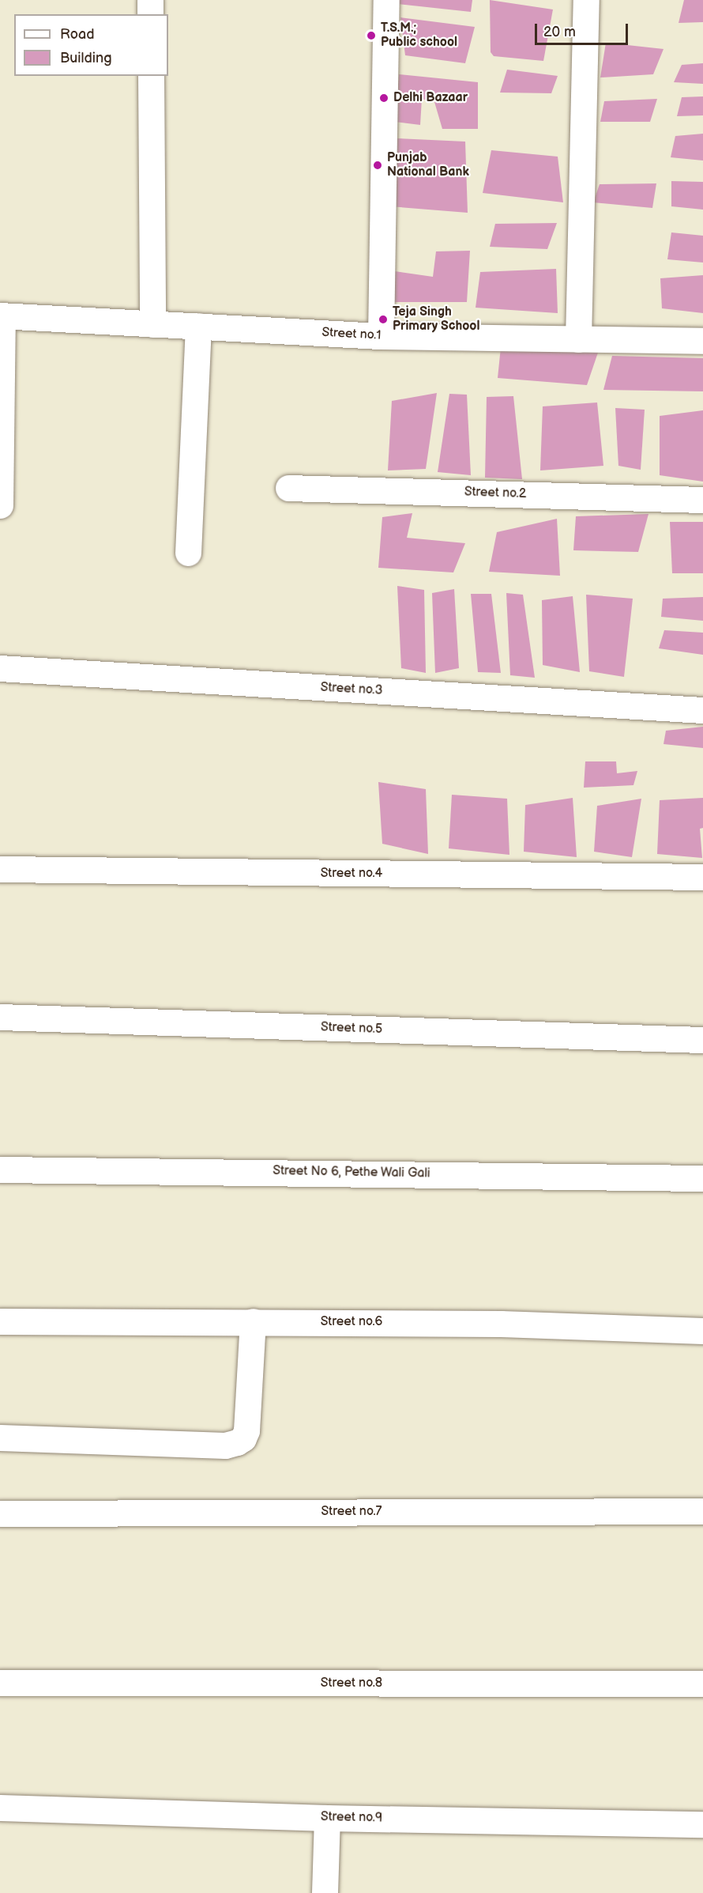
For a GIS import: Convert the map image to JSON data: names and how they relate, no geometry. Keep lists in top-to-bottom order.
{
  "streets": {
    "street": [
      "Street no.1",
      "Street no.2",
      "Street no.3",
      "Street no.4",
      "Street no.5",
      "Street No 6, Pethe Wali Gali",
      "Street no.6",
      "Street no.7",
      "Street no.8",
      "Street no.9"
    ]
  },
  "places": [
    "T.S.M.; Public school",
    "Delhi Bazaar",
    "Punjab National Bank",
    "Teja Singh Primary School"
  ],
  "legend": ["Road", "Building"],
  "scale_bar": "20 m"
}
